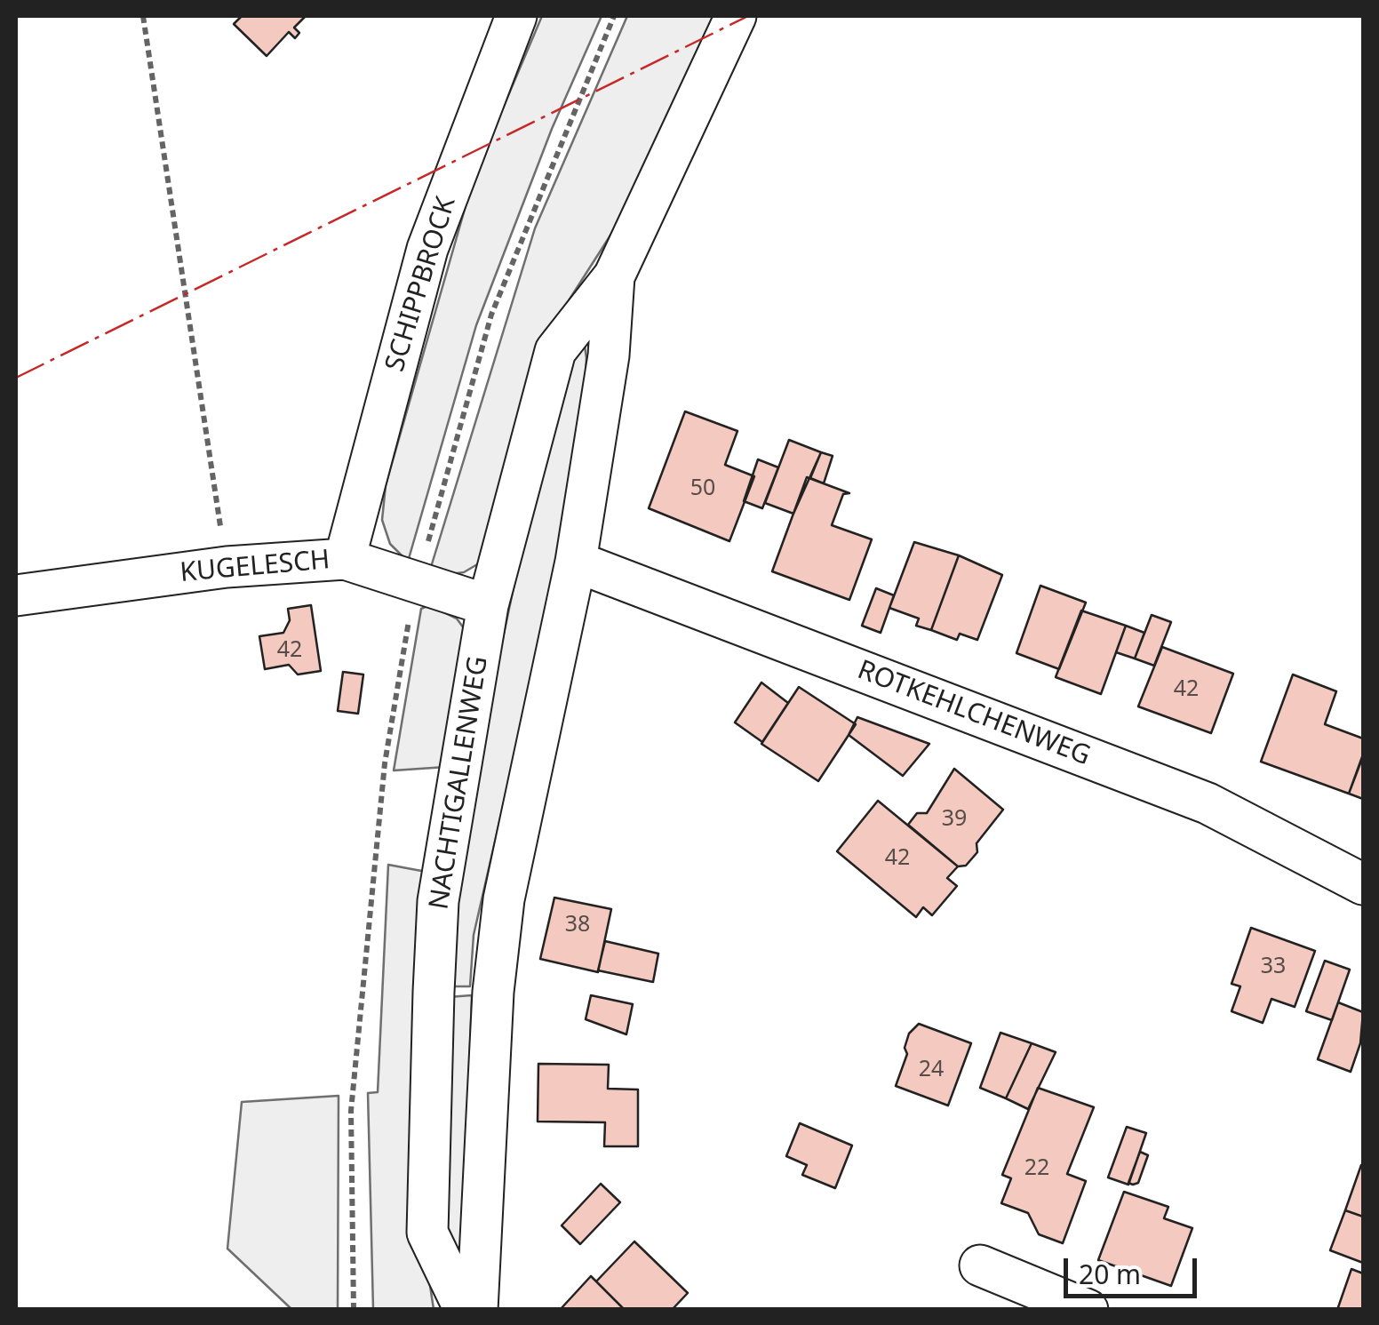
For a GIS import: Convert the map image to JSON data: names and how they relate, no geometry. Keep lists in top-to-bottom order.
{
  "streets": {
    "street": [
      "SCHIPPBROCK",
      "KUGELESCH",
      "ROTKEHLCHENWEG",
      "NACHTIGALLENWEG"
    ]
  },
  "crossings": [
    ["SCHIPPBROCK", "KUGELESCH"],
    ["KUGELESCH", "NACHTIGALLENWEG"],
    ["ROTKEHLCHENWEG", "NACHTIGALLENWEG"]
  ],
  "house_numbers": [
    "50",
    "42",
    "42",
    "39",
    "42",
    "38",
    "33",
    "24",
    "22"
  ],
  "scale_bar": "20 m"
}
